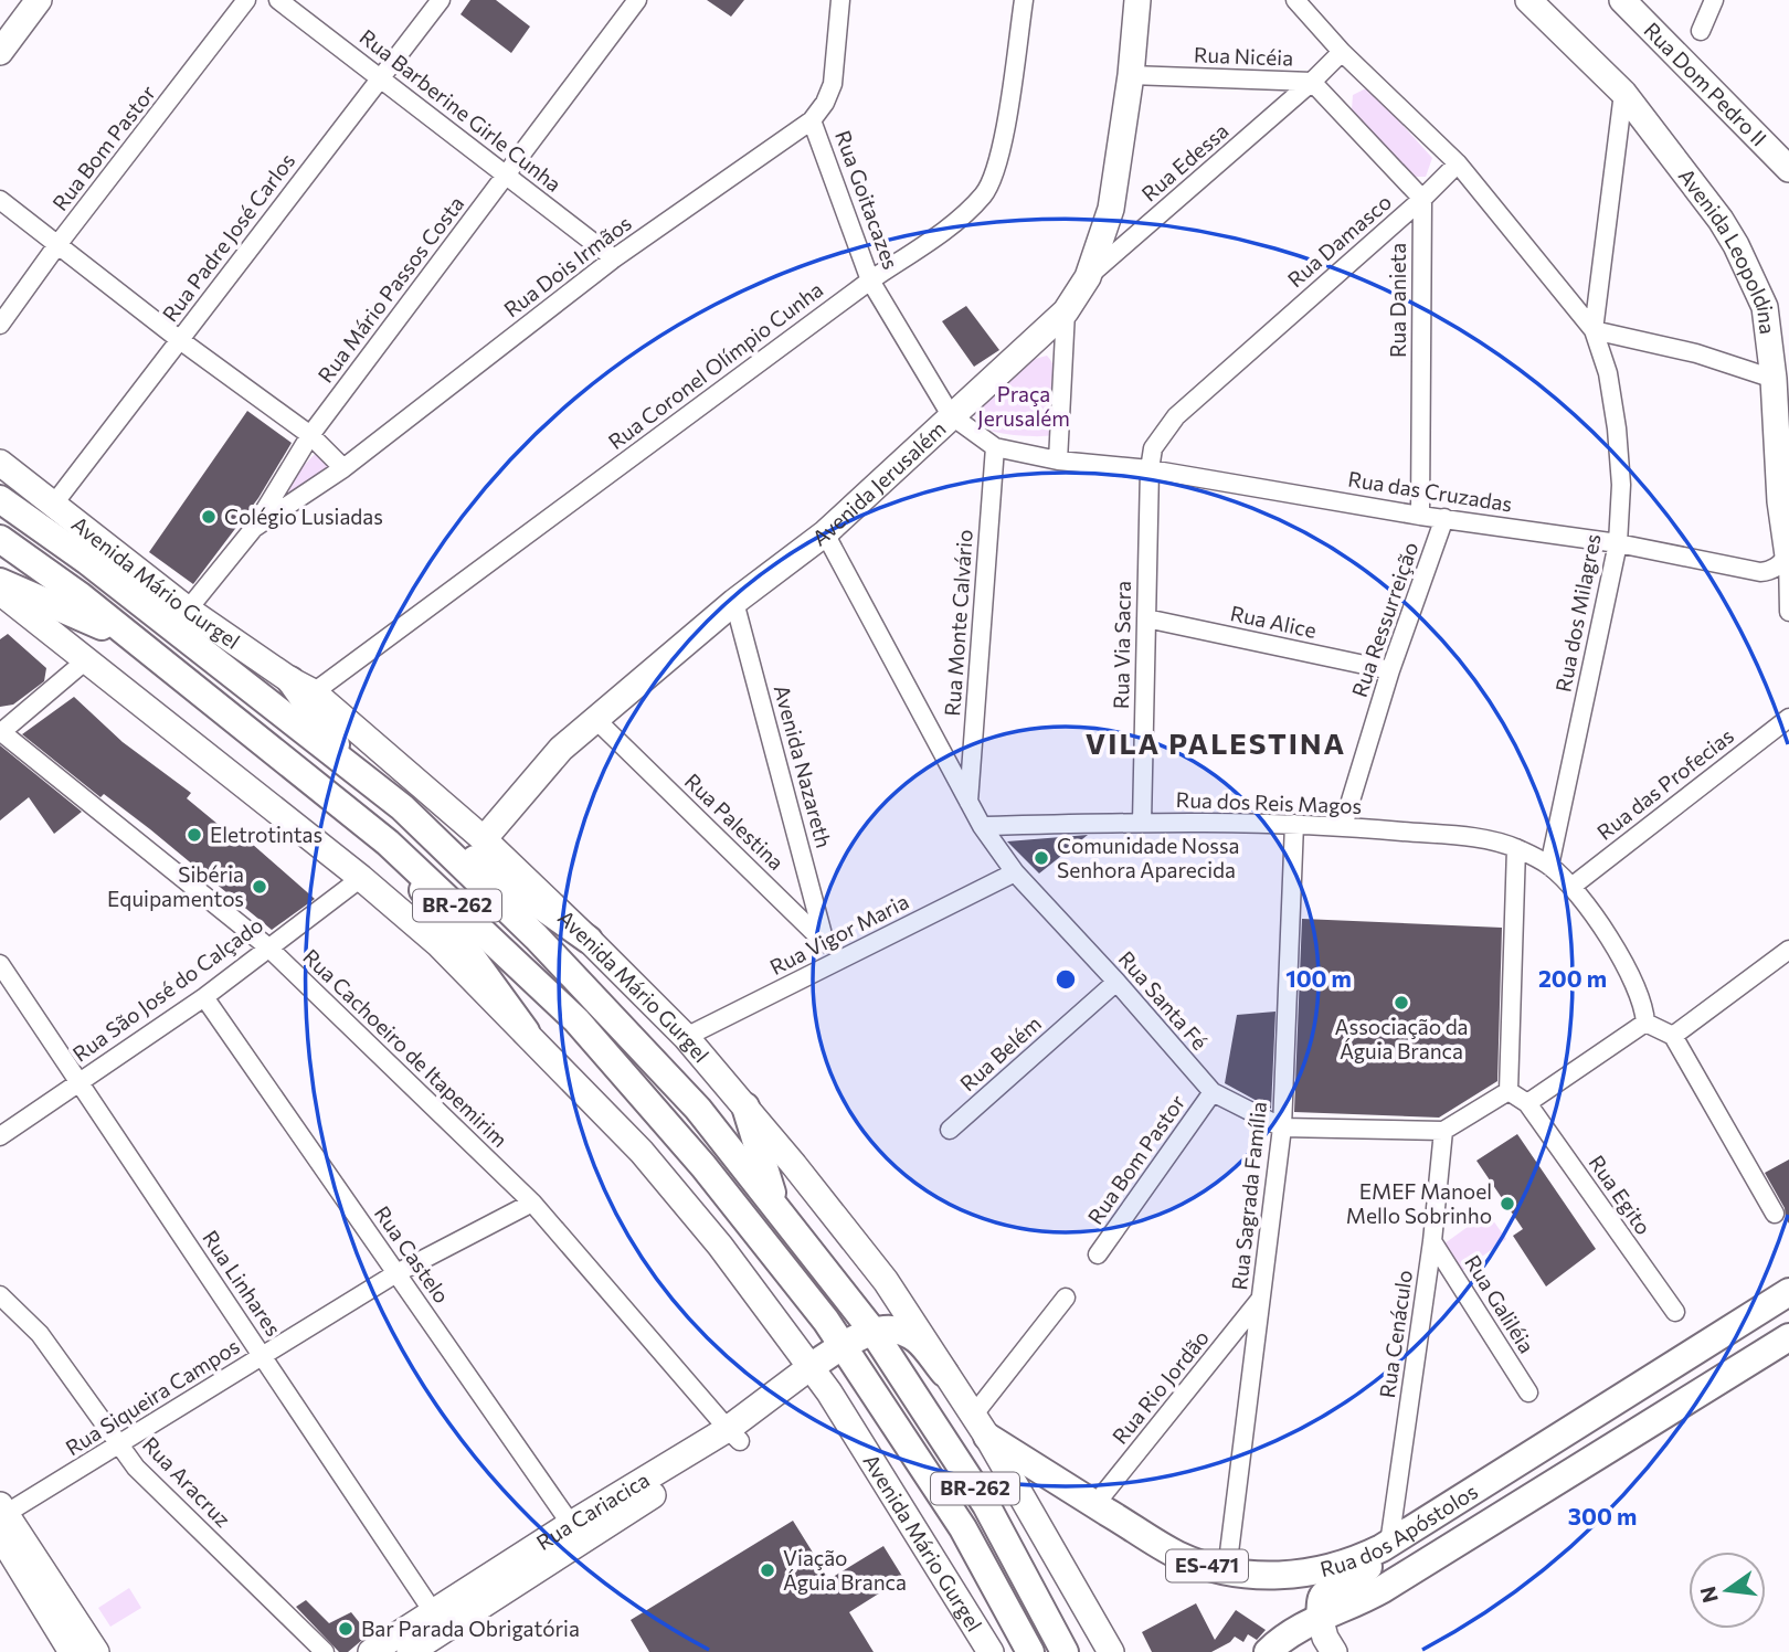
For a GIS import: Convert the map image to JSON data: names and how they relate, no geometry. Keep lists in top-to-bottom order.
{
  "streets": {
    "main road": [
      "Rua Dom Pedro II",
      "Avenida Leopoldina",
      "Avenida Jerusalém",
      "Avenida Mário Gurgel",
      "BR-262",
      "Rua Cariacica",
      "Rua dos Apóstolos",
      "ES-471"
    ],
    "street": [
      "Rua Nicéia",
      "Rua Barberine Girle Cunha",
      "Rua Bom Pastor",
      "Rua Edessa",
      "Rua Goitacazes",
      "Rua Padre José Carlos",
      "Rua Damasco",
      "Rua Dois Irmãos",
      "Rua Mário Passos Costa",
      "Rua Danieta",
      "Rua Coronel Olímpio Cunha",
      "Rua das Cruzadas",
      "Rua dos Milagres",
      "Rua Ressurreição",
      "Rua Alice",
      "Rua Monte Calvário",
      "Rua Via Sacra",
      "Avenida Nazareth",
      "Rua das Profecias",
      "Rua dos Reis Magos",
      "Rua Palestina",
      "Rua Vigor Maria",
      "Rua São José do Calçado",
      "Rua Santa Fé",
      "Rua Cachoeiro de Itapemirim",
      "Rua Belém",
      "Rua Egito",
      "Rua Sagrada Família",
      "Rua Castelo",
      "Rua Linhares",
      "Rua Galiléia",
      "Rua Cenáculo",
      "Rua Rio Jordão",
      "Rua Siqueira Campos",
      "Rua Aracruz"
    ]
  },
  "crossings": [
    ["Rua Nicéia", "Rua Edessa"],
    ["Rua Nicéia", "Avenida Jerusalém"],
    ["Rua Barberine Girle Cunha", "Rua Padre José Carlos"],
    ["Rua Barberine Girle Cunha", "Rua Dois Irmãos"],
    ["Rua Barberine Girle Cunha", "Rua Mário Passos Costa"],
    ["Rua Bom Pastor", "Rua Santa Fé"],
    ["Rua Edessa", "Avenida Jerusalém"],
    ["Rua Goitacazes", "Rua Dois Irmãos"],
    ["Rua Goitacazes", "Rua Coronel Olímpio Cunha"],
    ["Rua Goitacazes", "Avenida Jerusalém"],
    ["Rua Goitacazes", "Rua das Cruzadas"],
    ["Rua Padre José Carlos", "Avenida Mário Gurgel"],
    ["Rua Damasco", "Rua Danieta"],
    ["Rua Damasco", "Rua das Cruzadas"],
    ["Rua Damasco", "Rua Via Sacra"],
    ["Avenida Leopoldina", "Rua das Cruzadas"],
    ["Avenida Leopoldina", "Rua dos Milagres"],
    ["Rua Dois Irmãos", "Rua Mário Passos Costa"],
    ["Rua Mário Passos Costa", "Avenida Mário Gurgel"],
    ["Rua Danieta", "Rua das Cruzadas"],
    ["Rua Coronel Olímpio Cunha", "Avenida Mário Gurgel"],
    ["Avenida Jerusalém", "Rua das Cruzadas"],
    ["Avenida Jerusalém", "Avenida Mário Gurgel"],
    ["Avenida Jerusalém", "Avenida Nazareth"],
    ["Avenida Jerusalém", "Rua Palestina"],
    ["Avenida Jerusalém", "Rua Santa Fé"],
    ["Rua das Cruzadas", "Rua dos Milagres"],
    ["Rua das Cruzadas", "Rua Ressurreição"],
    ["Rua das Cruzadas", "Rua Monte Calvário"],
    ["Rua das Cruzadas", "Rua Via Sacra"],
    ["Avenida Mário Gurgel", "Rua Vigor Maria"],
    ["Avenida Mário Gurgel", "Rua São José do Calçado"],
    ["Avenida Mário Gurgel", "Rua Cariacica"],
    ["Avenida Mário Gurgel", "Rua dos Apóstolos"],
    ["Rua dos Milagres", "Rua dos Reis Magos"],
    ["Rua Ressurreição", "Rua Alice"],
    ["Rua Ressurreição", "Rua dos Reis Magos"],
    ["Rua Alice", "Rua Via Sacra"],
    ["Rua Monte Calvário", "Rua Santa Fé"],
    ["Rua Via Sacra", "Rua dos Reis Magos"],
    ["Avenida Nazareth", "Rua Palestina"],
    ["Rua das Profecias", "Rua dos Reis Magos"],
    ["Rua dos Reis Magos", "Rua Santa Fé"],
    ["Rua dos Reis Magos", "Rua Sagrada Família"],
    ["Rua Palestina", "Rua Vigor Maria"],
    ["Rua Vigor Maria", "Rua Santa Fé"],
    ["Rua São José do Calçado", "Rua Cachoeiro de Itapemirim"],
    ["Rua São José do Calçado", "Rua Castelo"],
    ["Rua São José do Calçado", "Rua Linhares"],
    ["Rua Santa Fé", "Rua Belém"],
    ["Rua Santa Fé", "Rua Sagrada Família"],
    ["Rua Santa Fé", "Rua Cenáculo"],
    ["Rua Cachoeiro de Itapemirim", "Rua Siqueira Campos"],
    ["Rua Cachoeiro de Itapemirim", "Rua Cariacica"],
    ["Rua Sagrada Família", "Rua Rio Jordão"],
    ["Rua Sagrada Família", "Rua dos Apóstolos"],
    ["Rua Castelo", "Rua Siqueira Campos"],
    ["Rua Castelo", "Rua Cariacica"],
    ["Rua Linhares", "Rua Siqueira Campos"],
    ["Rua Linhares", "Rua Cariacica"],
    ["Rua Galiléia", "Rua Cenáculo"],
    ["Rua Cenáculo", "Rua dos Apóstolos"],
    ["Rua Rio Jordão", "Rua dos Apóstolos"],
    ["Rua Siqueira Campos", "Rua Aracruz"]
  ],
  "districts": ["VILA PALESTINA"],
  "parks": ["Praça Jerusalém"],
  "places": [
    "Colégio Lusiadas",
    "Eletrotintas",
    "Comunidade Nossa Senhora Aparecida",
    "Sibéria Equipamentos",
    "Associação da Águia Branca",
    "EMEF Manoel Mello Sobrinho",
    "Viação Águia Branca",
    "Bar Parada Obrigatória"
  ],
  "north": "left",
  "rings": ["100 m", "200 m", "300 m"]
}
